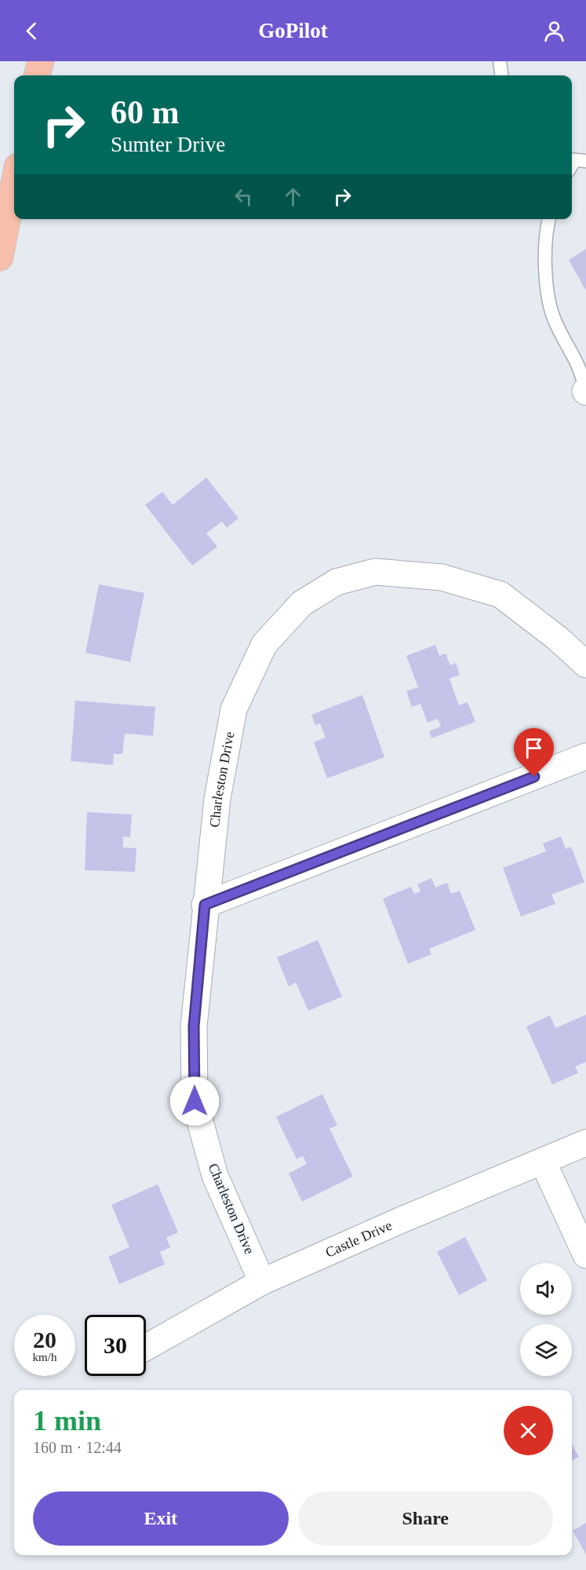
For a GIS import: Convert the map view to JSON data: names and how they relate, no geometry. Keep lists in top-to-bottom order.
{
  "streets": {
    "street": ["Charleston Drive", "Castle Drive"]
  },
  "crossings": [
    ["Charleston Drive", "Castle Drive"]
  ],
  "page": {
    "header": "GoPilot",
    "turn": ["60 m", "Sumter Drive"],
    "speed": "20 km/h",
    "limit": "30",
    "heading": ["1 min", "160 m · 12:44"],
    "buttons": ["Exit", "Share"]
  }
}
